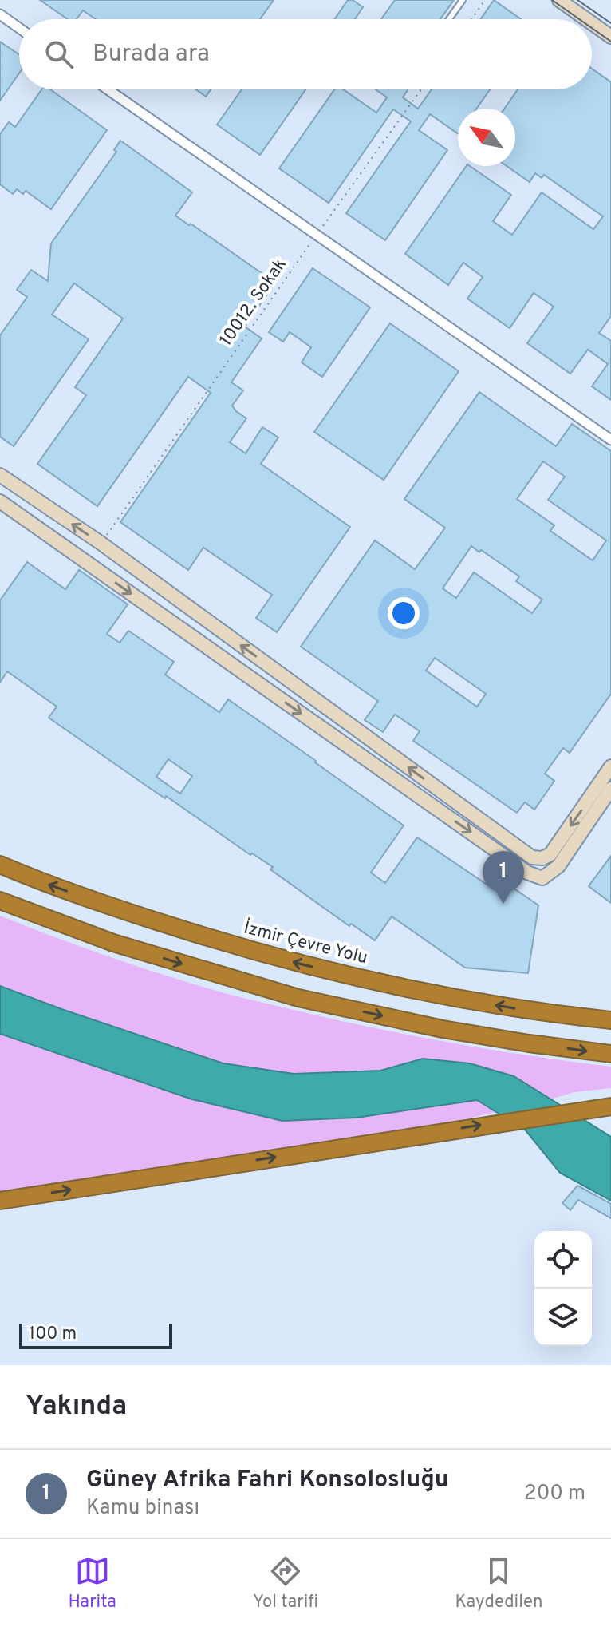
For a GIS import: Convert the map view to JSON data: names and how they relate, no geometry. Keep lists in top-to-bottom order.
{
  "streets": {
    "highway": ["İzmir Çevre Yolu"],
    "path": ["10012. Sokak"]
  },
  "scale_bar": "100 m",
  "north": "top left",
  "page": {
    "search": "Burada ara",
    "pins": "1",
    "scale": "100 m",
    "heading": "Yakında",
    "list": [
      {
        "mark": "1",
        "name": "Güney Afrika Fahri Konsolosluğu",
        "note": "Kamu binası",
        "value": "200 m"
      }
    ],
    "nav": ["Harita", "Yol tarifi", "Kaydedilen"]
  }
}
